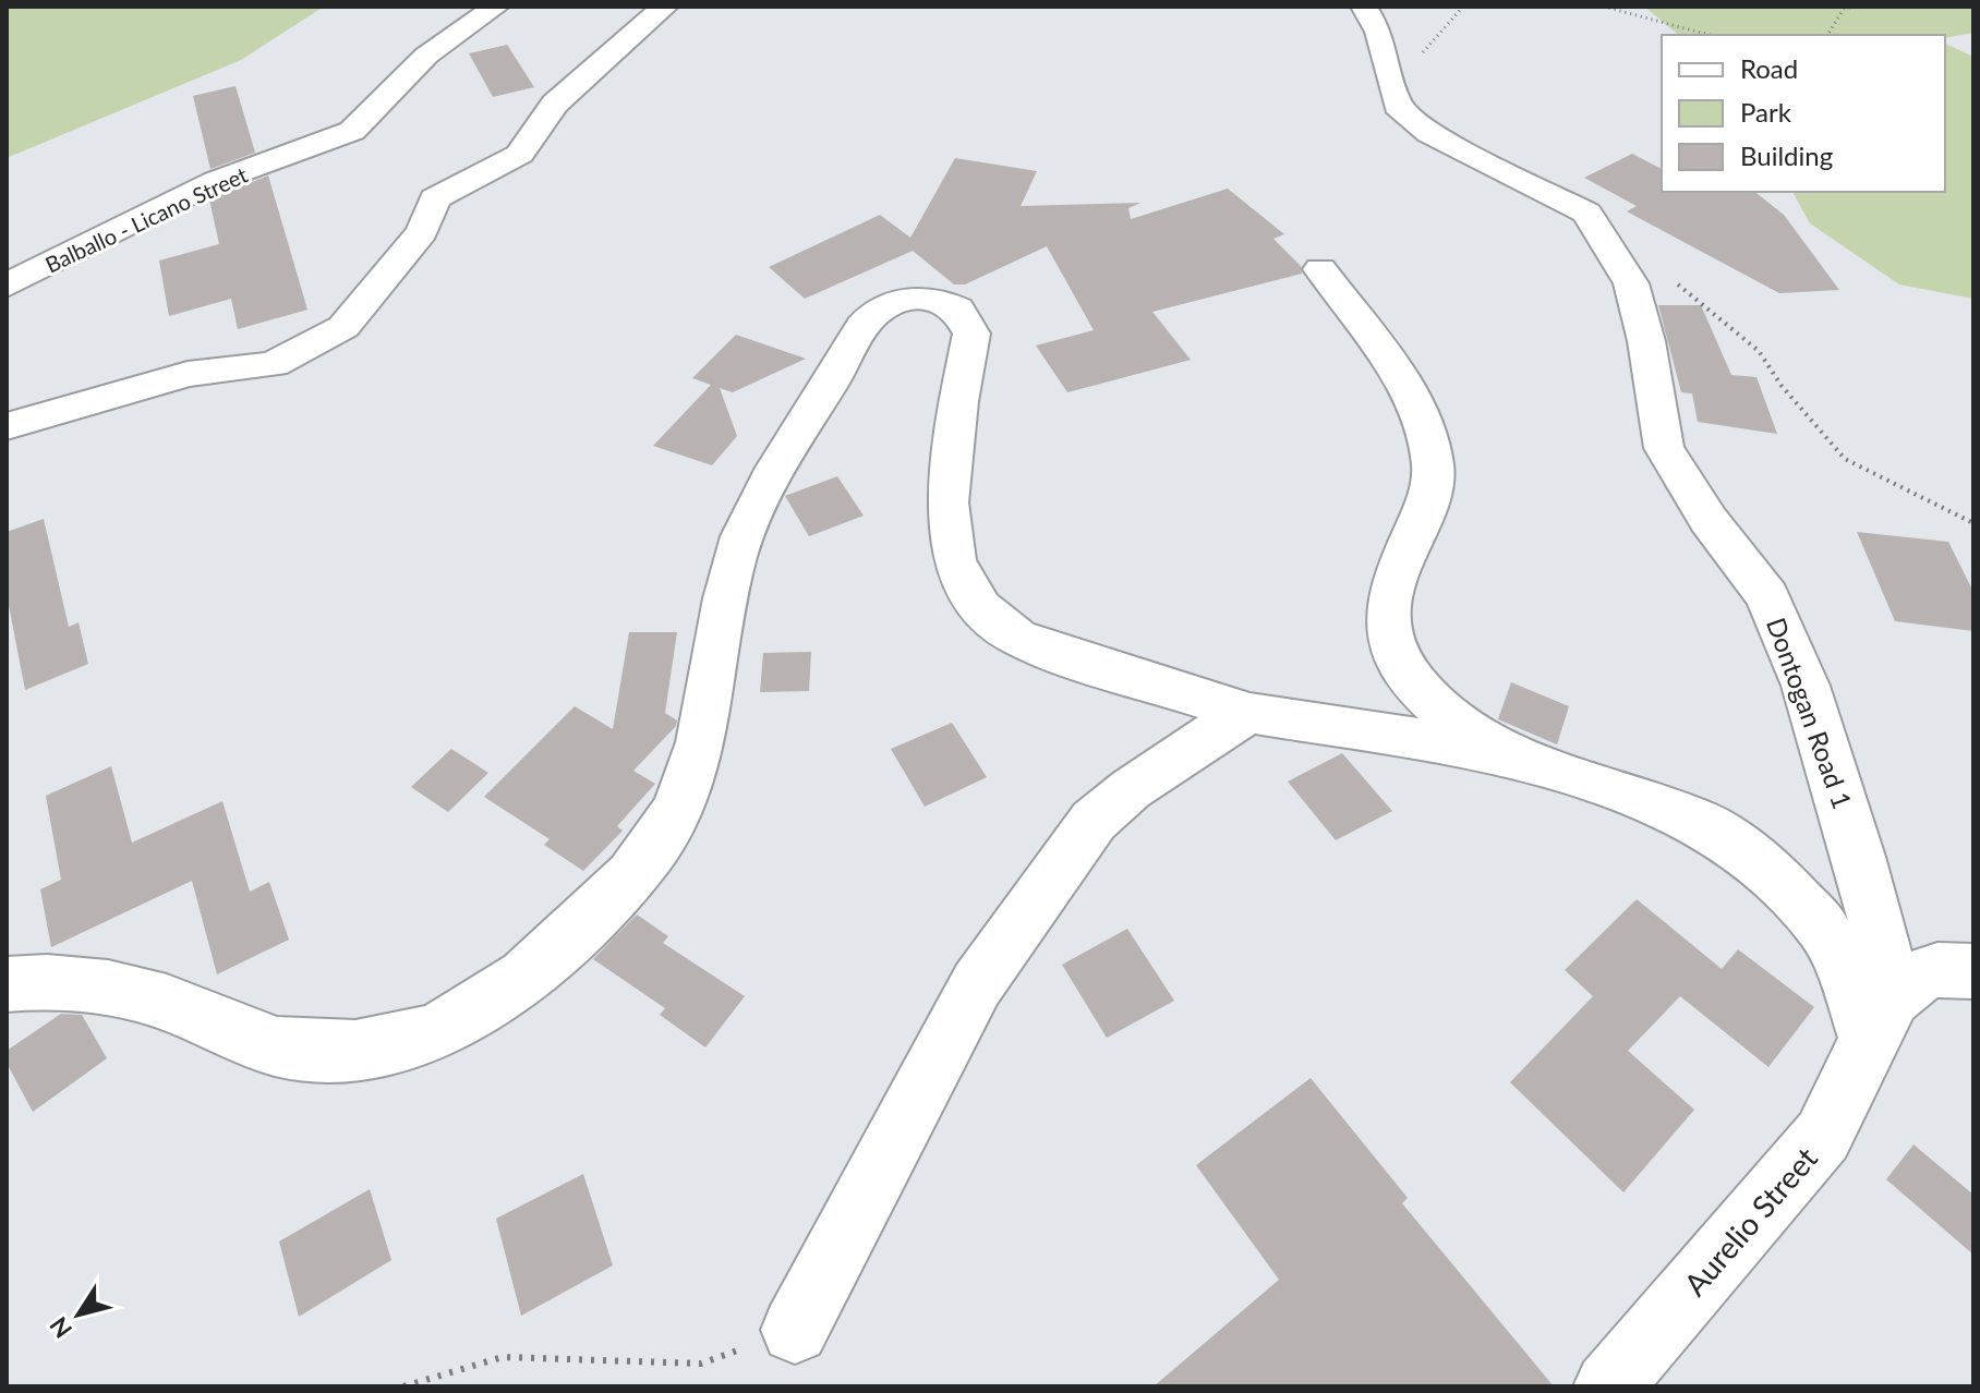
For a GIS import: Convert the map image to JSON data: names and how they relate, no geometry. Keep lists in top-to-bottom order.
{
  "streets": {
    "street": ["Balballo - Licano Street", "Dontogan Road 1", "Aurelio Street"]
  },
  "crossings": [
    ["Dontogan Road 1", "Aurelio Street"]
  ],
  "legend": ["Road", "Park", "Building"],
  "north": "bottom left"
}
